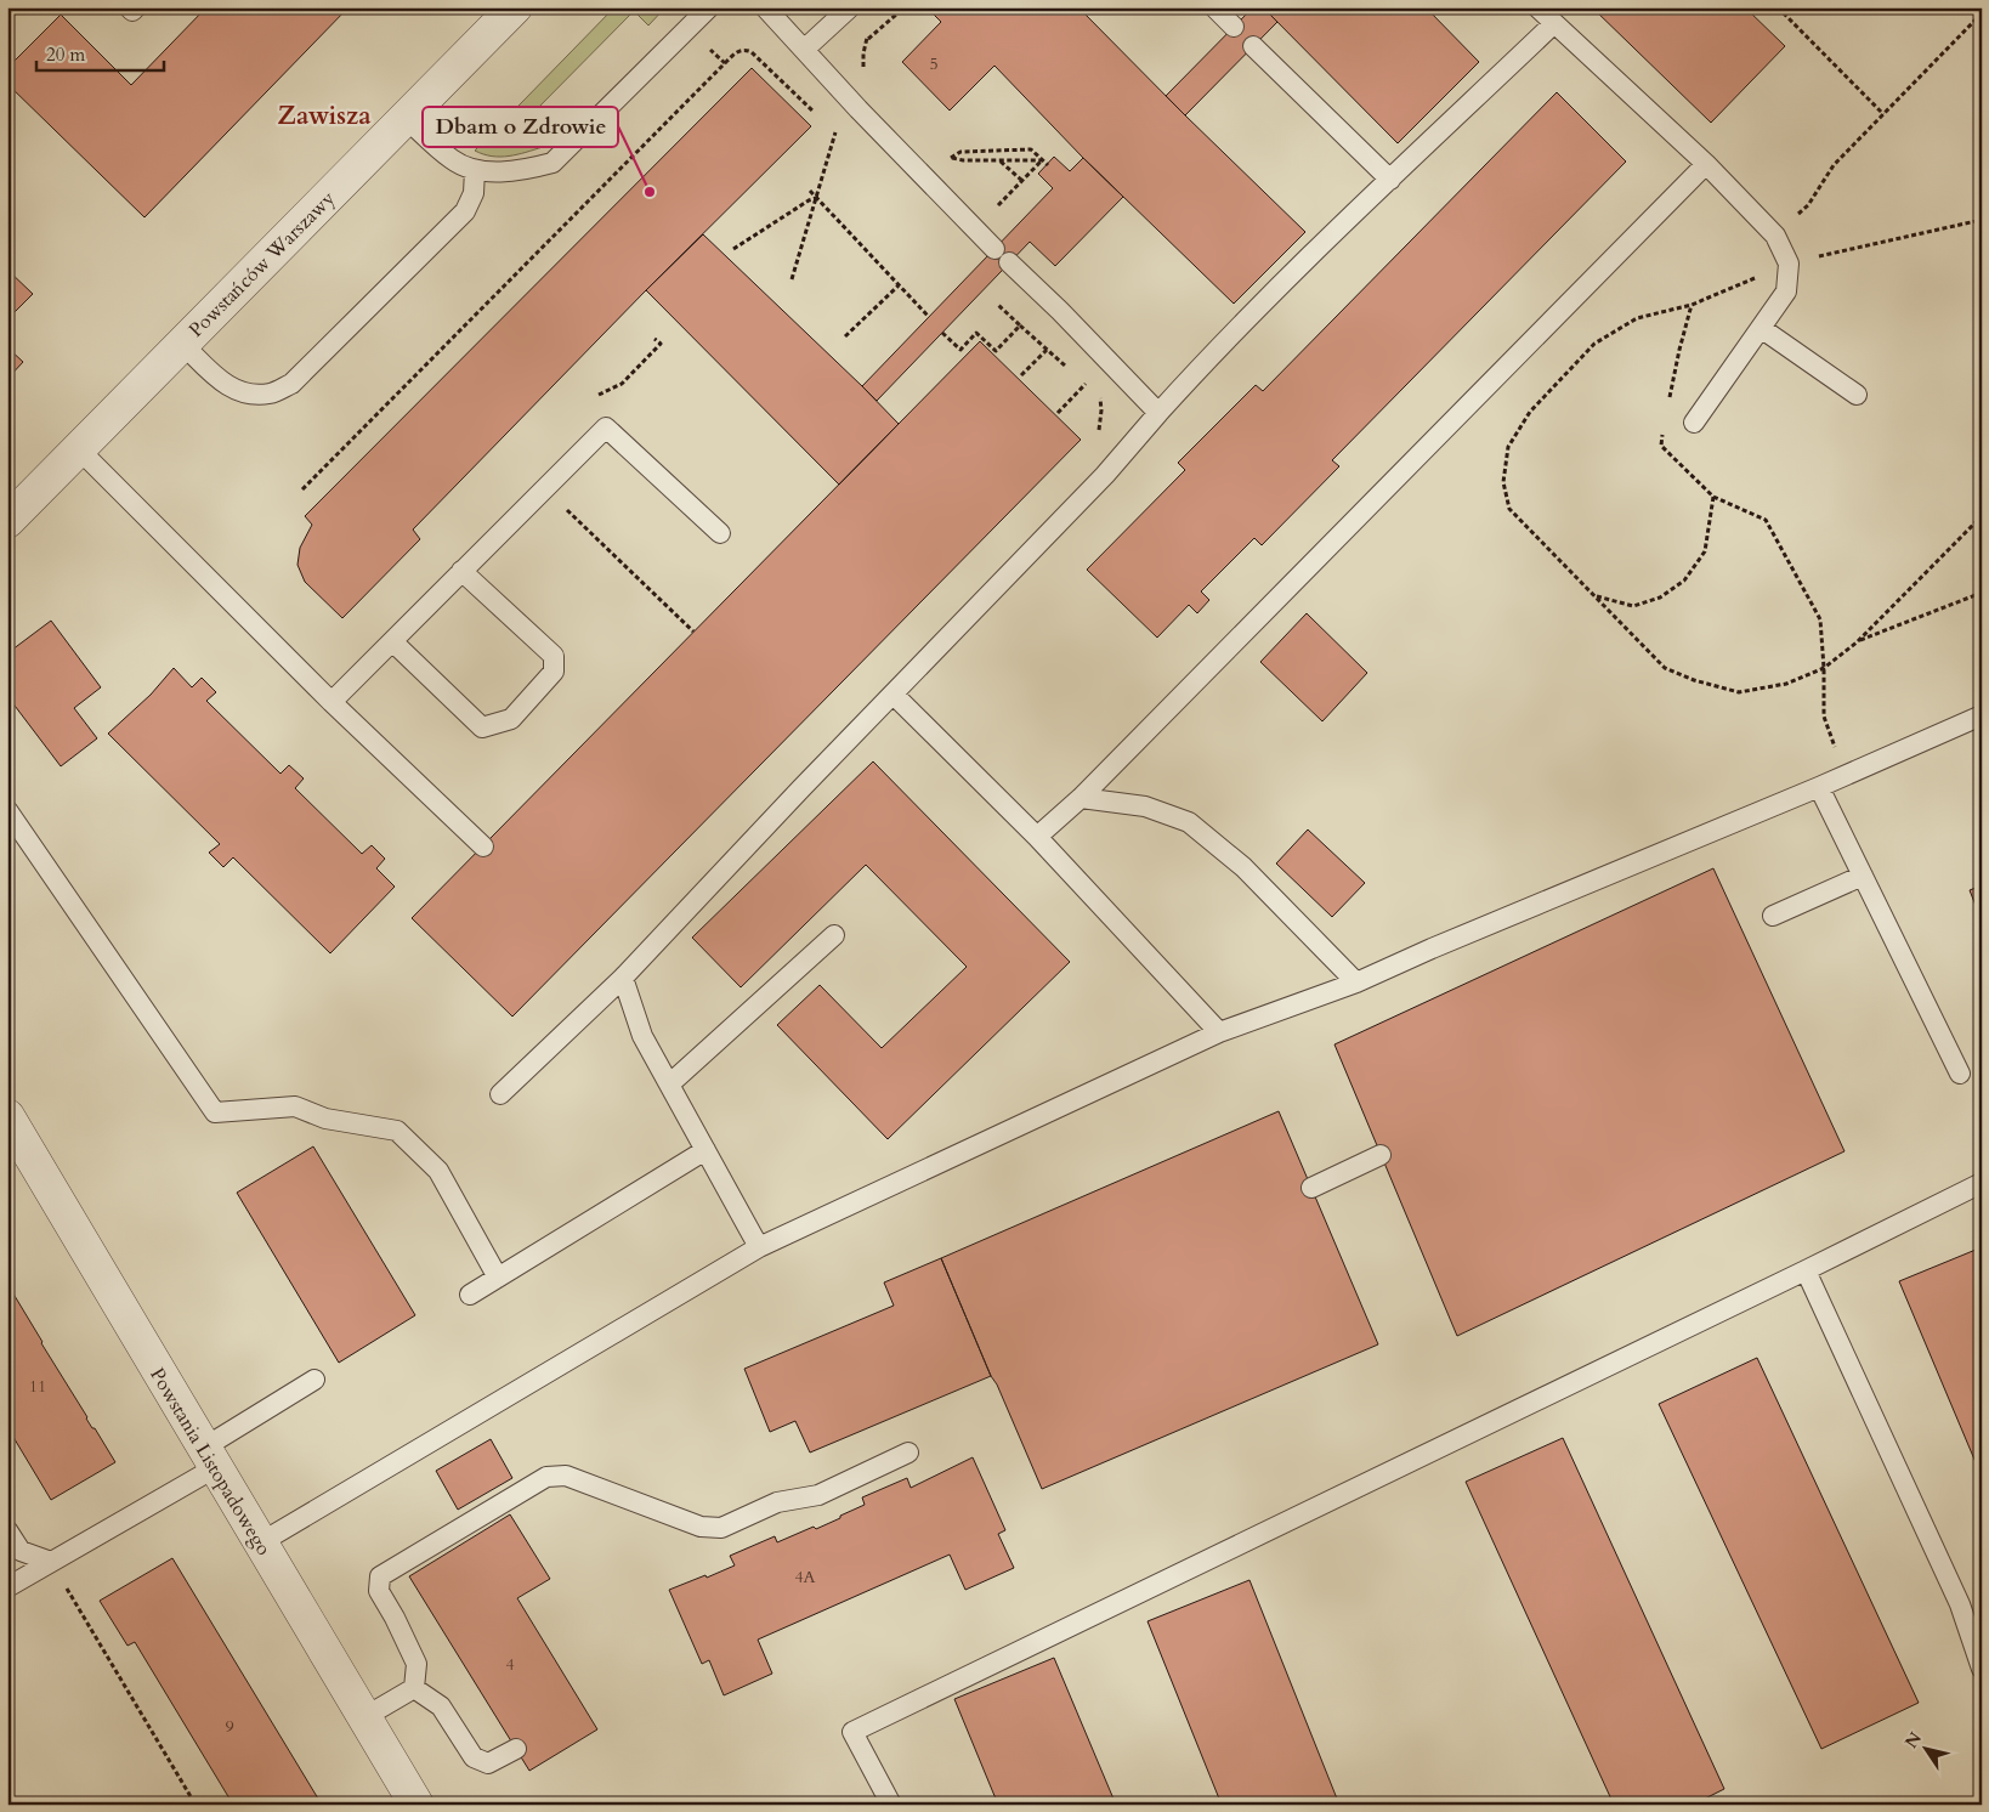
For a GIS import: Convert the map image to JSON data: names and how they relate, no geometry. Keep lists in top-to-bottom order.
{
  "streets": {
    "street": ["Powstańców Warszawy", "Powstania Listopadowego"]
  },
  "districts": ["Zawisza"],
  "places": ["Dbam o Zdrowie"],
  "house_numbers": [
    "5",
    "11",
    "4A",
    "4",
    "9"
  ],
  "scale_bar": "20 m",
  "north": "top left"
}
